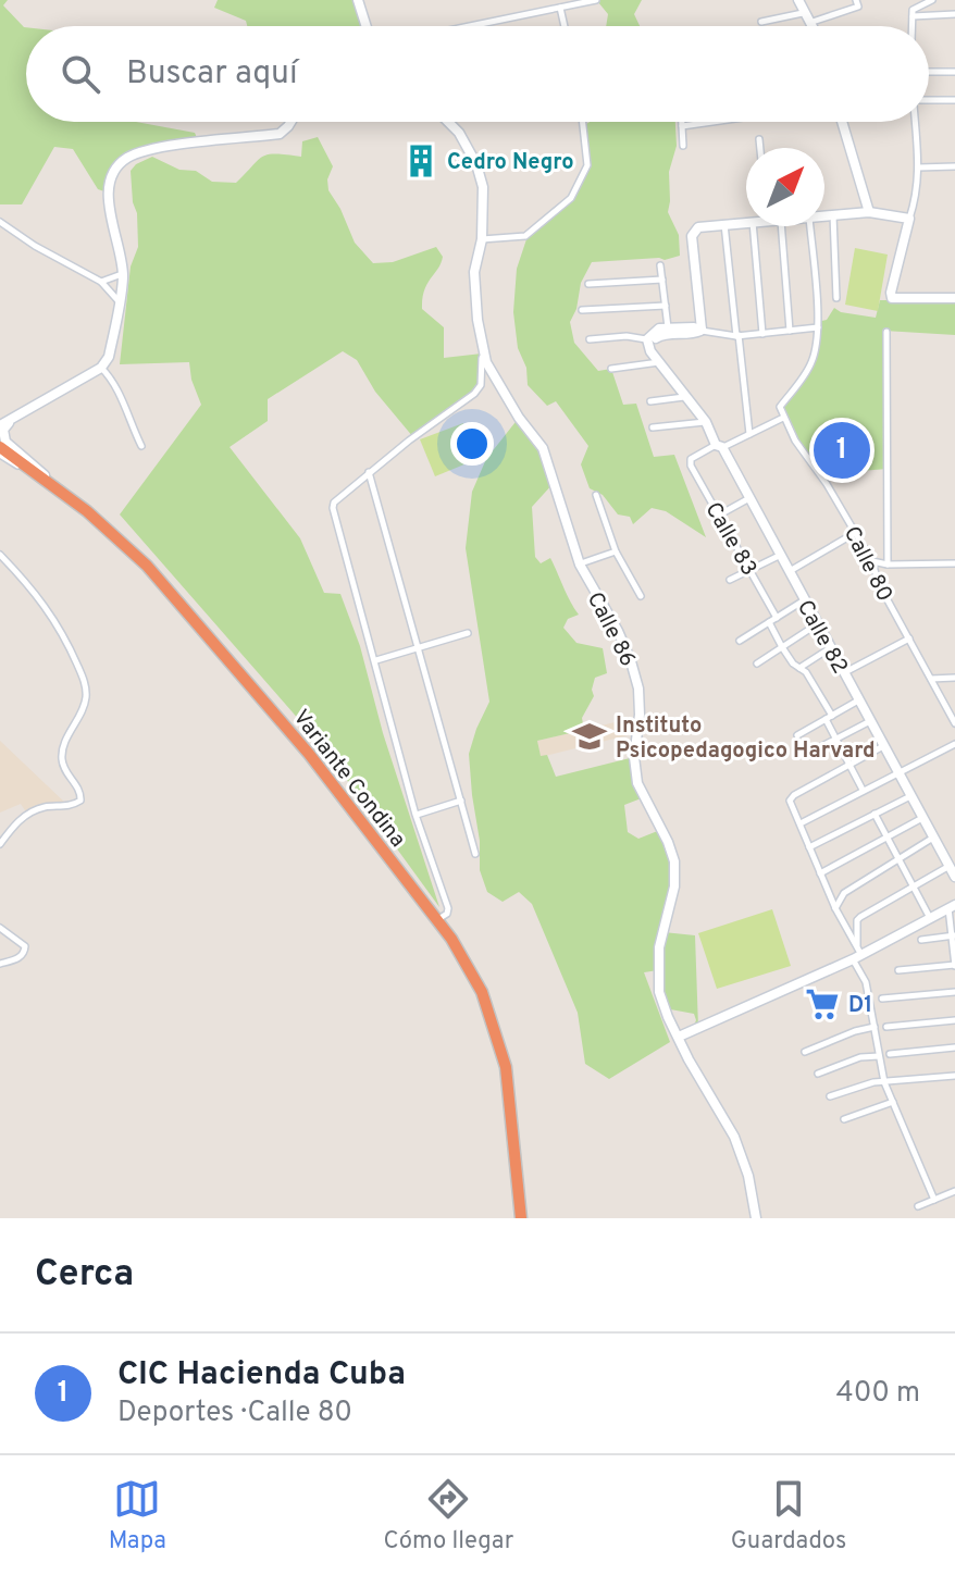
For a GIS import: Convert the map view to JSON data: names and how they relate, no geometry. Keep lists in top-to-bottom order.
{
  "streets": {
    "highway": ["Variante Condina"],
    "main road": ["Calle 86", "Calle 82"],
    "street": ["Calle 83", "Calle 80"]
  },
  "crossings": [
    ["Calle 83", "Calle 82"]
  ],
  "places": {
    "building": ["Cedro Negro"],
    "school or university": ["Instituto Psicopedagogico Harvard"],
    "supermarket": ["D1"]
  },
  "north": "top right",
  "page": {
    "search": "Buscar aquí",
    "pins": "1",
    "heading": "Cerca",
    "list": [
      {
        "mark": "1",
        "name": "CIC Hacienda Cuba",
        "note": "Deportes · Calle 80",
        "value": "400 m"
      }
    ],
    "nav": ["Mapa", "Cómo llegar", "Guardados"]
  }
}
